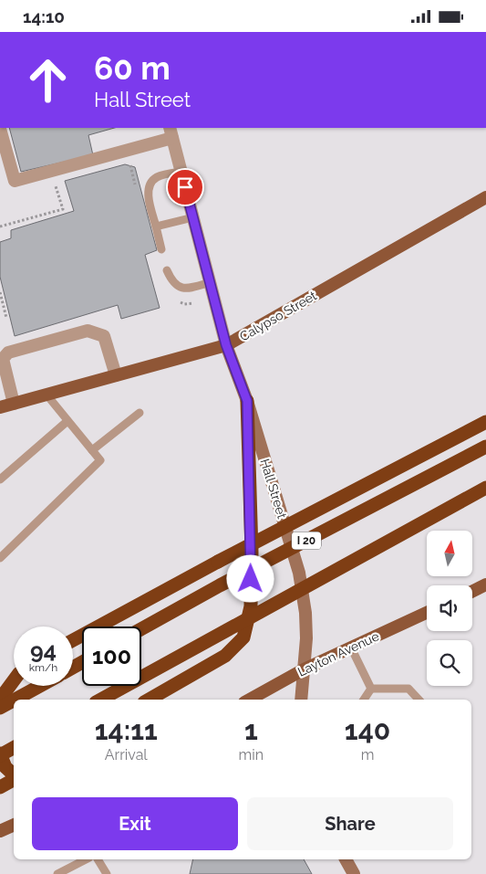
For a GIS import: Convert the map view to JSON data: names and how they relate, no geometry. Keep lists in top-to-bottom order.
{
  "streets": {
    "highway": ["I 20"],
    "main road": ["Calypso Street", "Hall Street", "Layton Avenue"]
  },
  "crossings": [
    ["Calypso Street", "Hall Street"],
    ["Hall Street", "Layton Avenue"]
  ],
  "north": "top",
  "page": {
    "status": "14:10",
    "turn": ["60 m", "Hall Street"],
    "speed": "94 km/h",
    "limit": "100",
    "eta": [
      "14:11",
      "Arrival",
      "1",
      "min",
      "140",
      "m"
    ],
    "buttons": ["Exit", "Share"]
  }
}
